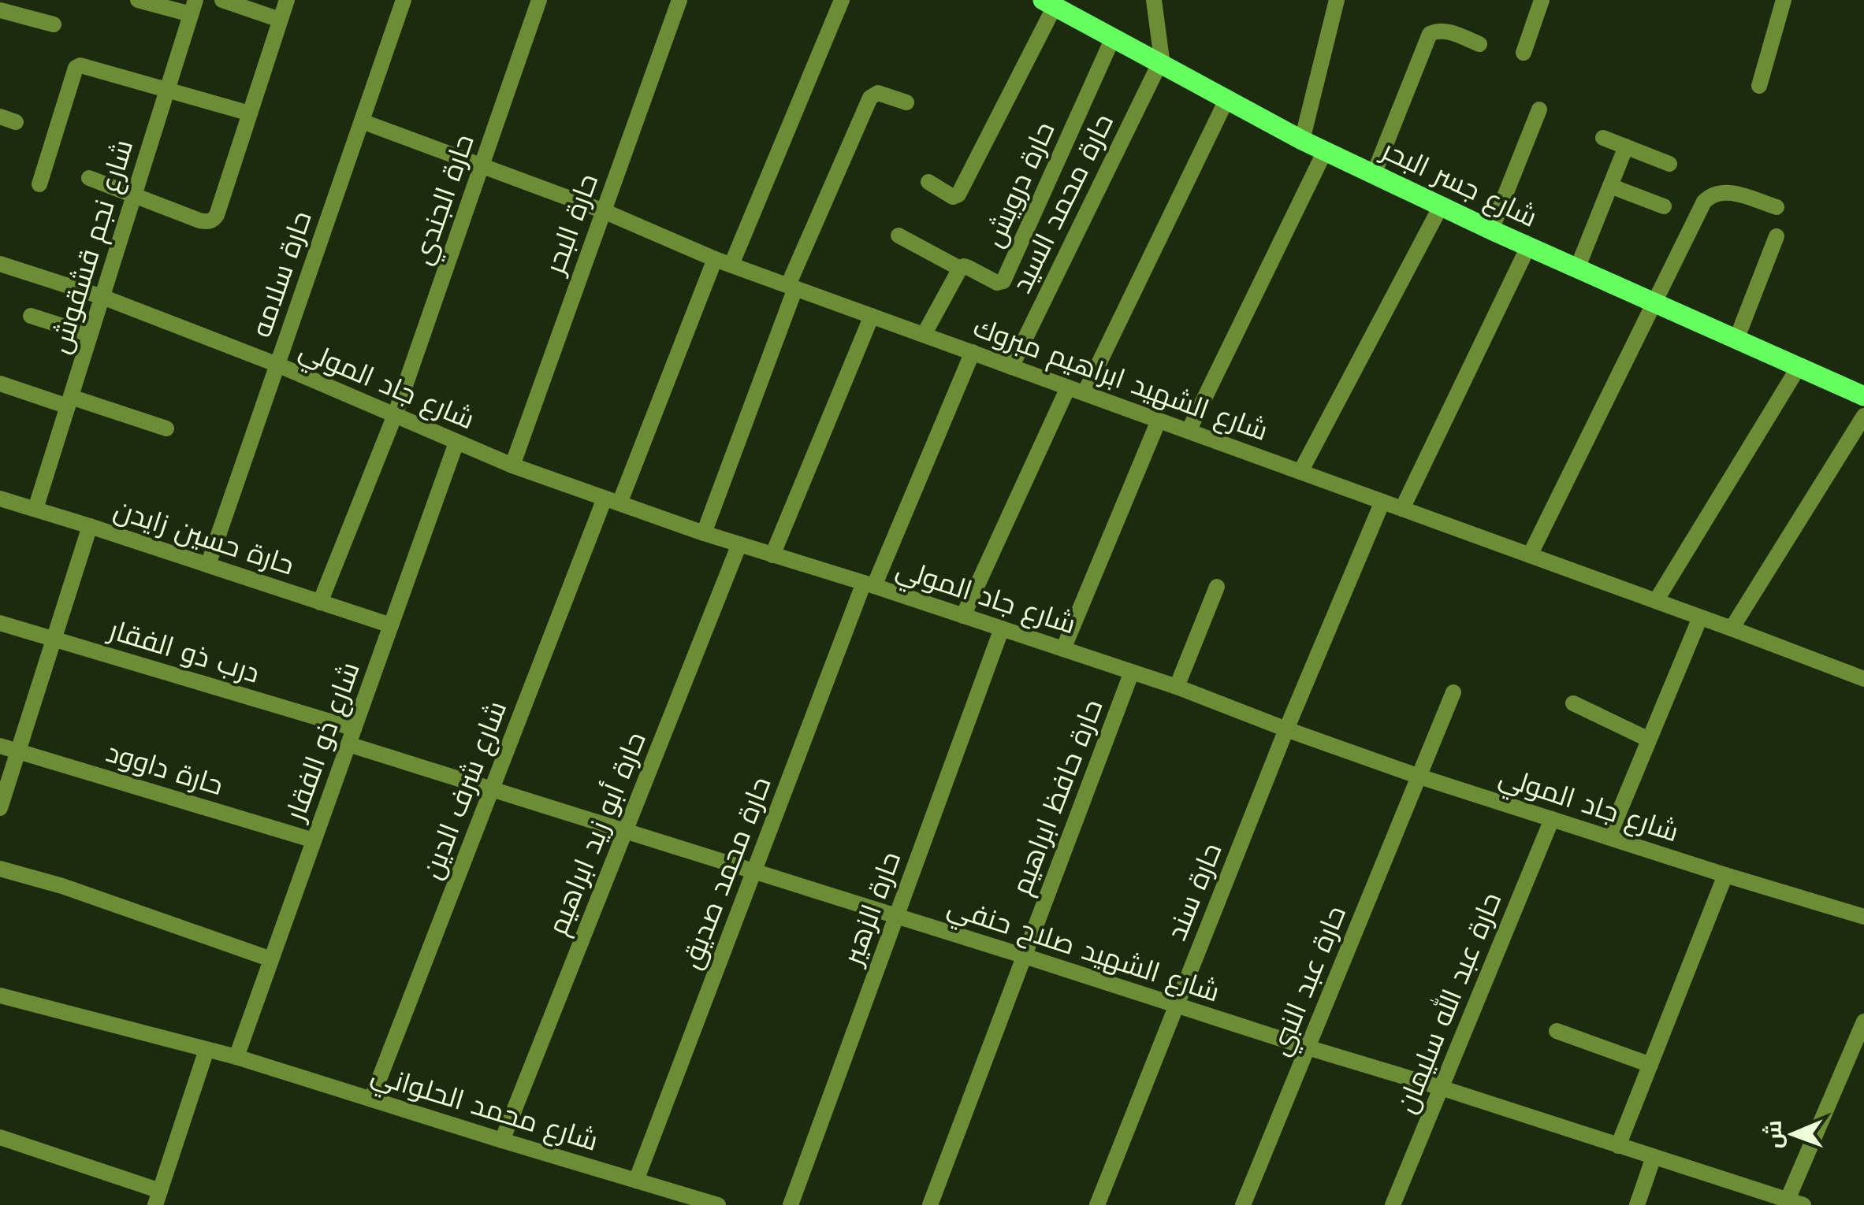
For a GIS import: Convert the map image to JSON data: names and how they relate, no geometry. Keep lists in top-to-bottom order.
{
  "streets": {
    "main road": ["شارع جسر البحر"],
    "street": [
      "حارة درويش",
      "حارة الجندي",
      "حارة محمد السيد",
      "حارة البحر",
      "شارع نجم قشقوش",
      "حارة سلامه",
      "شارع الشهيد ابراهيم مبروك",
      "شارع جاد المولي",
      "حارة حسين زايدن",
      "درب ذو الفقار",
      "شارع ذو الفقار",
      "حارة داوود",
      "شارع شرف الدين",
      "حارة حافظ ابراهيم",
      "حارة أبو زيد ابراهيم",
      "حارة محمد صديق",
      "حارة سند",
      "حارة الزهير",
      "شارع الشهيد صلاح حنفي",
      "حارة عبد النبي",
      "حارة عبد الله سليمان",
      "شارع محمد الحلواني"
    ]
  },
  "crossings": [
    ["شارع جسر البحر", "حارة درويش"],
    ["شارع جسر البحر", "حارة محمد السيد"],
    ["حارة درويش", "شارع الشهيد ابراهيم مبروك"],
    ["حارة الجندي", "شارع الشهيد ابراهيم مبروك"],
    ["حارة الجندي", "شارع جاد المولي"],
    ["حارة الجندي", "حارة حسين زايدن"],
    ["حارة محمد السيد", "شارع الشهيد ابراهيم مبروك"],
    ["حارة البحر", "شارع الشهيد ابراهيم مبروك"],
    ["حارة البحر", "شارع جاد المولي"],
    ["شارع نجم قشقوش", "شارع جاد المولي"],
    ["شارع نجم قشقوش", "حارة حسين زايدن"],
    ["حارة سلامه", "شارع الشهيد ابراهيم مبروك"],
    ["حارة سلامه", "شارع جاد المولي"],
    ["حارة سلامه", "حارة حسين زايدن"],
    ["شارع الشهيد ابراهيم مبروك", "شارع شرف الدين"],
    ["شارع الشهيد ابراهيم مبروك", "حارة محمد صديق"],
    ["شارع الشهيد ابراهيم مبروك", "حارة سند"],
    ["شارع جاد المولي", "شارع ذو الفقار"],
    ["شارع جاد المولي", "شارع شرف الدين"],
    ["شارع جاد المولي", "حارة حافظ ابراهيم"],
    ["شارع جاد المولي", "حارة أبو زيد ابراهيم"],
    ["شارع جاد المولي", "حارة محمد صديق"],
    ["شارع جاد المولي", "حارة سند"],
    ["شارع جاد المولي", "حارة الزهير"],
    ["شارع جاد المولي", "حارة عبد النبي"],
    ["شارع جاد المولي", "حارة عبد الله سليمان"],
    ["حارة حسين زايدن", "شارع ذو الفقار"],
    ["درب ذو الفقار", "شارع ذو الفقار"],
    ["درب ذو الفقار", "شارع الشهيد صلاح حنفي"],
    ["شارع ذو الفقار", "حارة داوود"],
    ["شارع ذو الفقار", "شارع الشهيد صلاح حنفي"],
    ["شارع ذو الفقار", "شارع محمد الحلواني"],
    ["شارع شرف الدين", "شارع الشهيد صلاح حنفي"],
    ["شارع شرف الدين", "شارع محمد الحلواني"],
    ["حارة حافظ ابراهيم", "شارع الشهيد صلاح حنفي"],
    ["حارة أبو زيد ابراهيم", "شارع الشهيد صلاح حنفي"],
    ["حارة أبو زيد ابراهيم", "شارع محمد الحلواني"],
    ["حارة محمد صديق", "شارع الشهيد صلاح حنفي"],
    ["حارة محمد صديق", "شارع محمد الحلواني"],
    ["حارة سند", "شارع الشهيد صلاح حنفي"],
    ["حارة الزهير", "شارع الشهيد صلاح حنفي"],
    ["شارع الشهيد صلاح حنفي", "حارة عبد النبي"],
    ["شارع الشهيد صلاح حنفي", "حارة عبد الله سليمان"]
  ],
  "north": "left"
}
